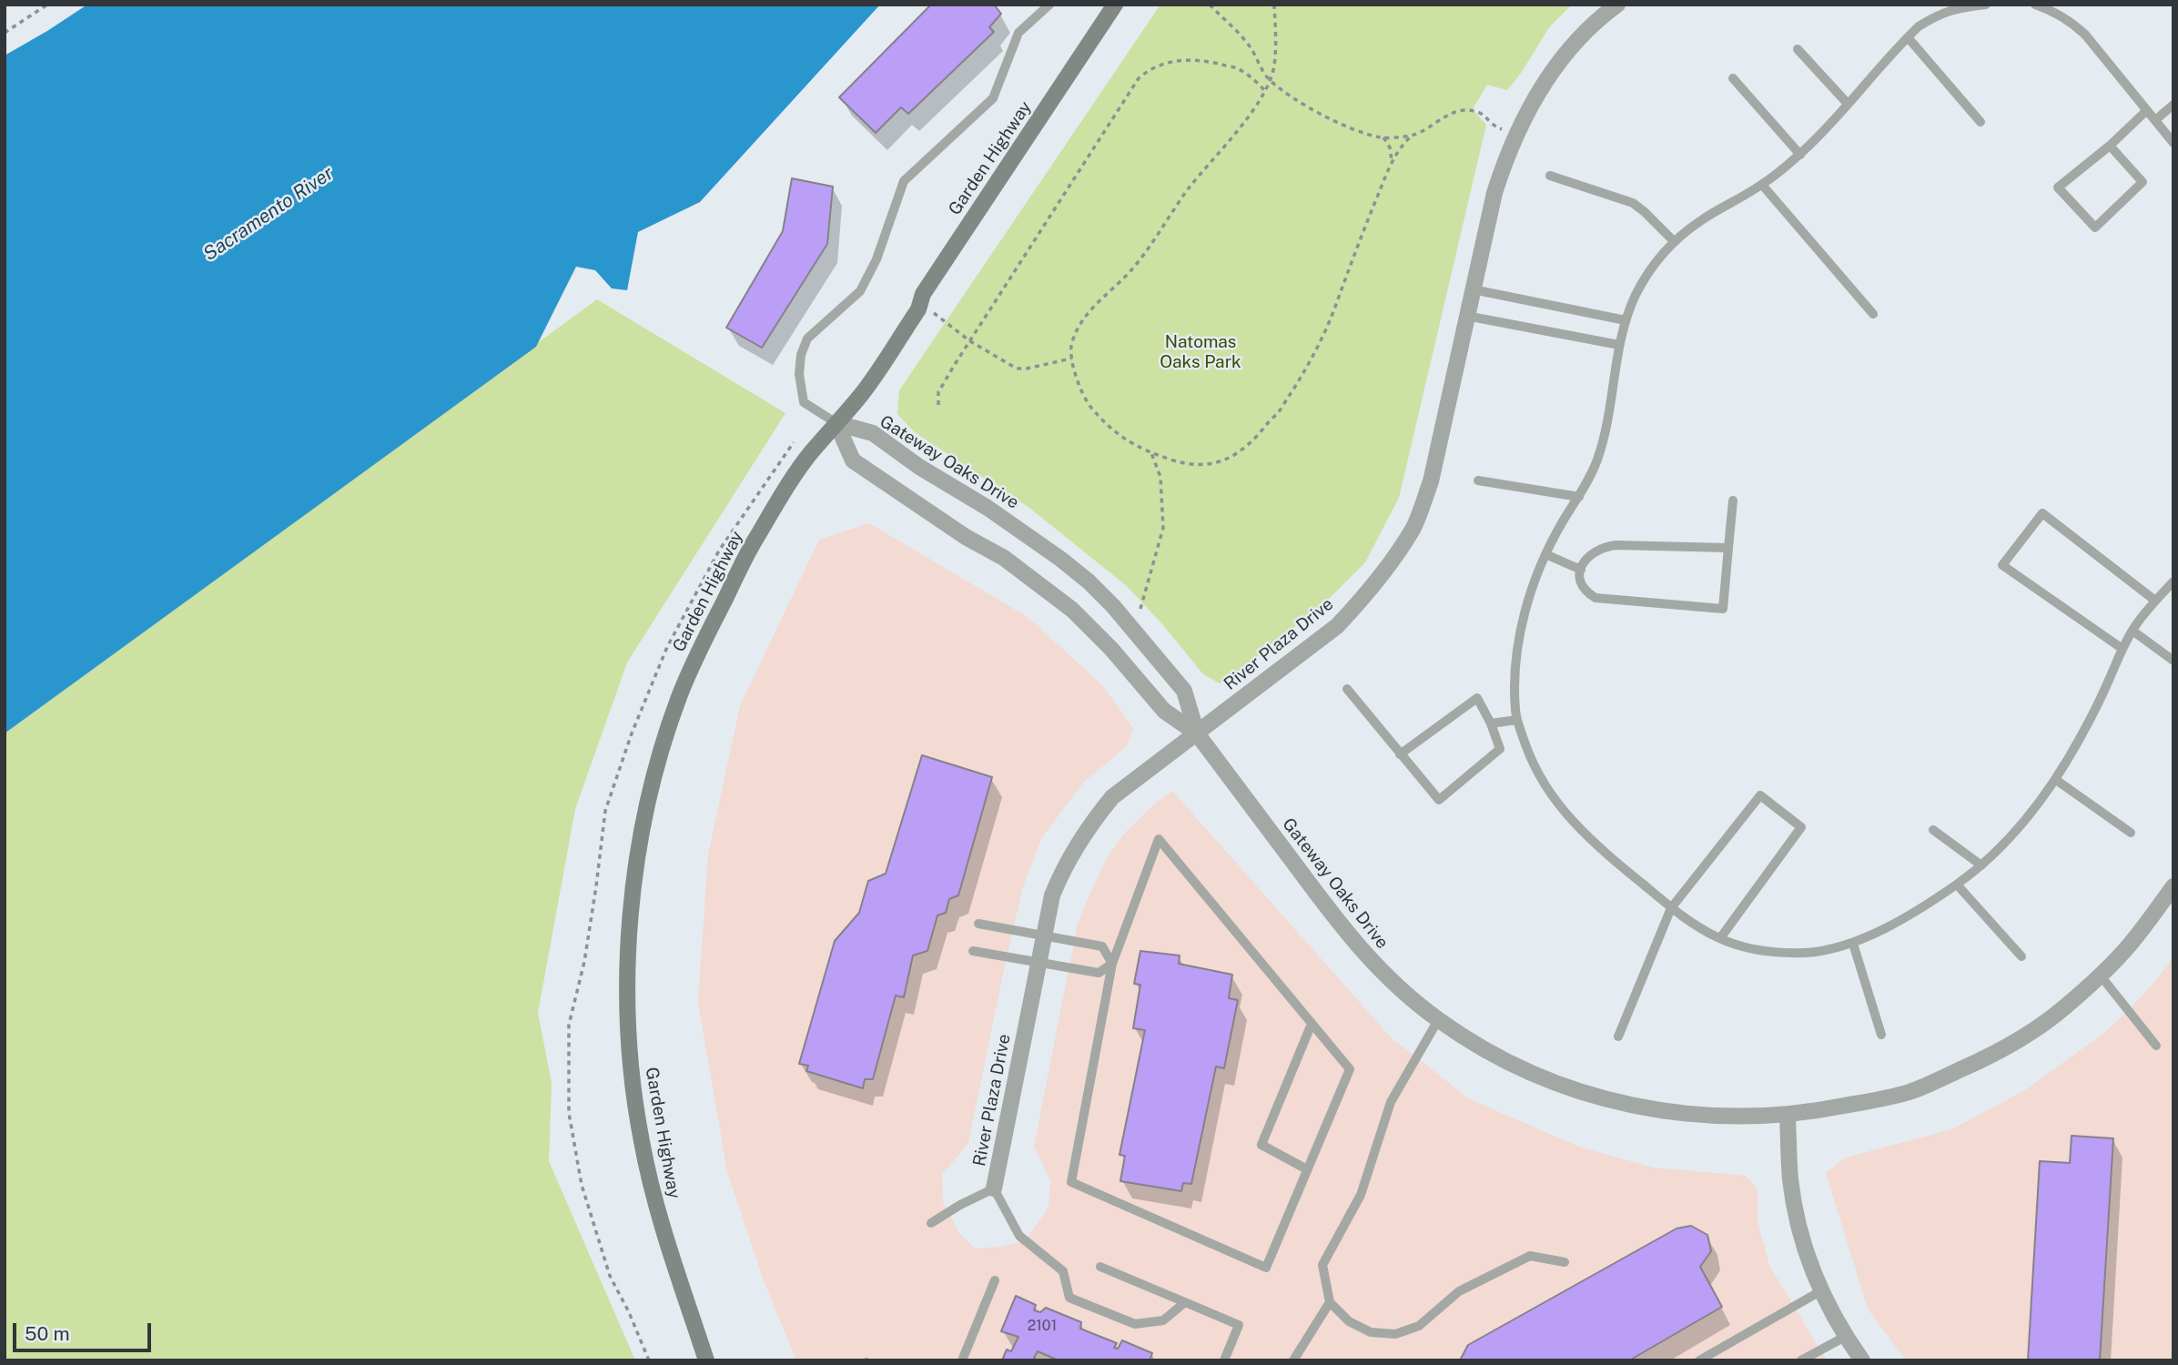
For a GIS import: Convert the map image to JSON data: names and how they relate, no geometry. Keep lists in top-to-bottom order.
{
  "streets": {
    "main road": ["Garden Highway"],
    "street": ["Gateway Oaks Drive", "River Plaza Drive"]
  },
  "crossings": [
    ["Garden Highway", "Gateway Oaks Drive"],
    ["Gateway Oaks Drive", "River Plaza Drive"]
  ],
  "water": ["Sacramento River"],
  "parks": ["Natomas Oaks Park"],
  "house_numbers": ["2101"],
  "scale_bar": "50 m"
}
